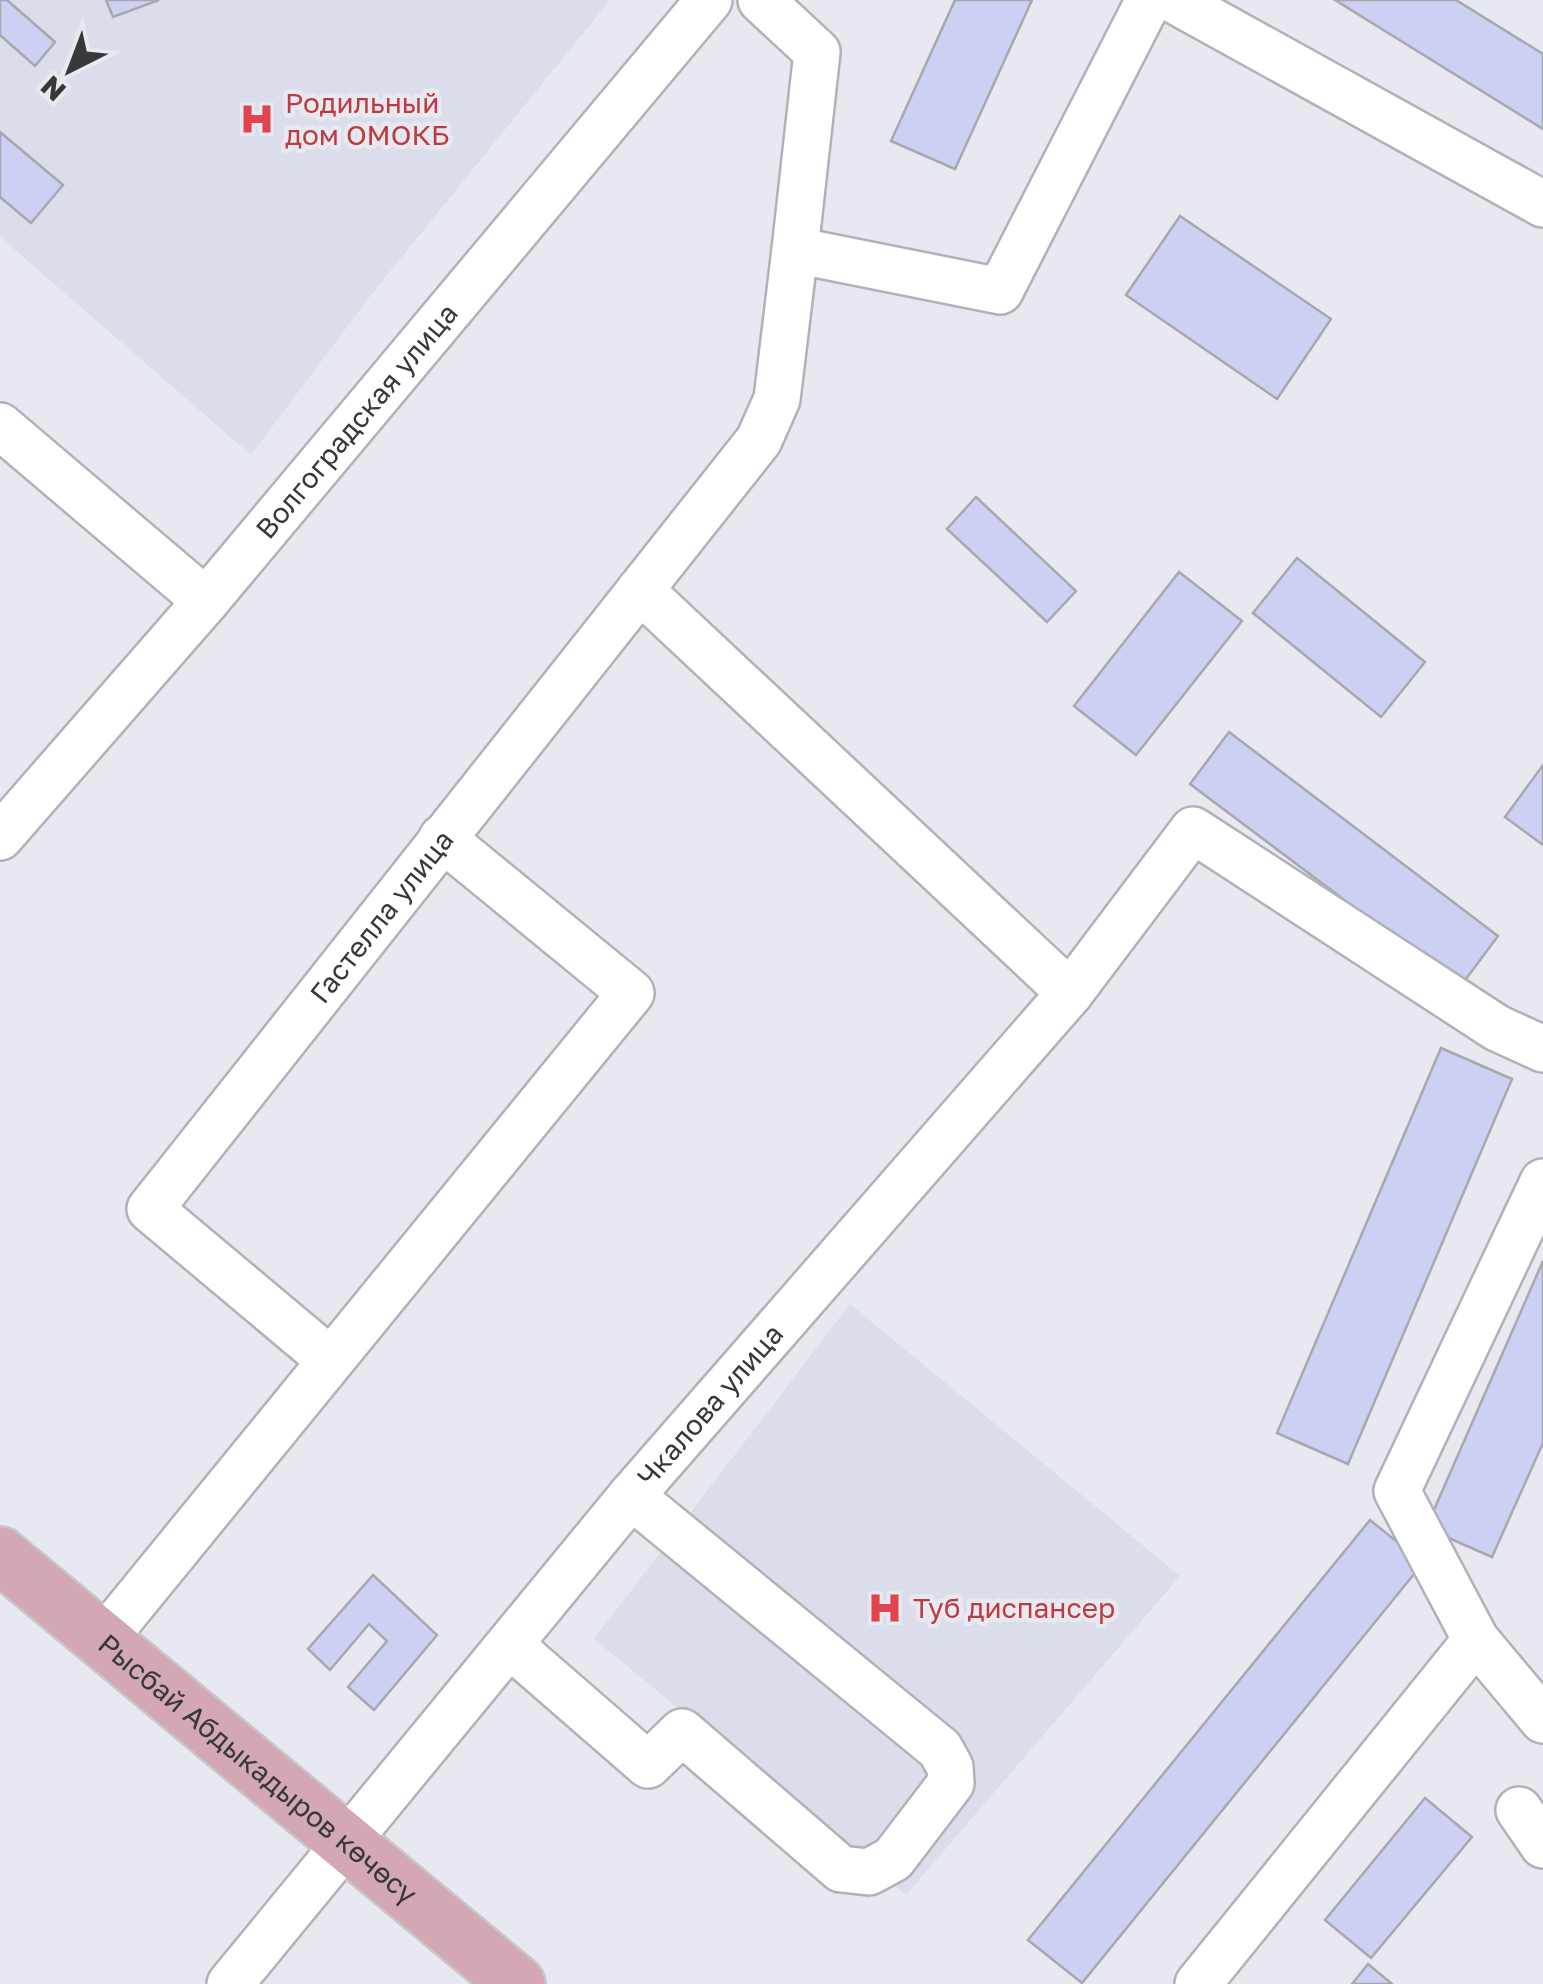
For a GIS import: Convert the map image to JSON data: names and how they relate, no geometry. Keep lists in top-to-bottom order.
{
  "streets": {
    "main road": ["Рысбай Абдыкадыров көчөсү"],
    "street": ["Волгоградская улица", "Гастелла улица", "Чкалова улица"]
  },
  "crossings": [
    ["Чкалова улица", "Рысбай Абдыкадыров көчөсү"]
  ],
  "places": {
    "hospital": ["Родильный дом ОМОКБ", "Туб диспансер"]
  },
  "north": "bottom left"
}
